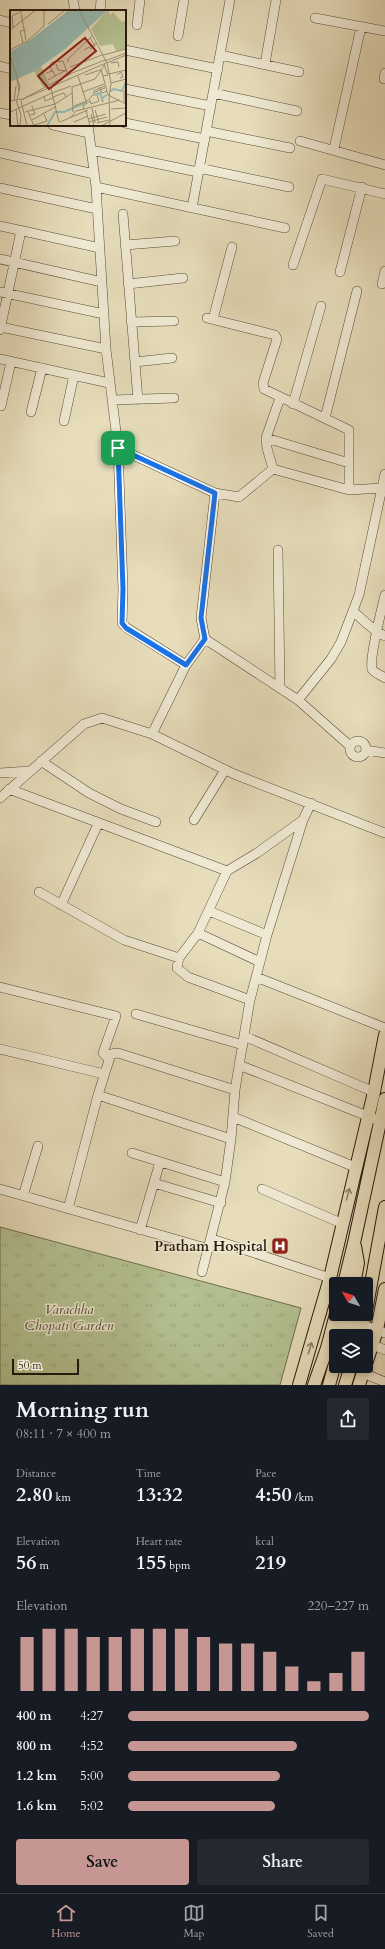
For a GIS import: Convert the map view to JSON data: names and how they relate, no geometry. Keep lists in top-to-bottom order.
{
  "parks": ["Varachha Chopati Garden"],
  "places": {
    "hospital": ["Pratham Hospital"]
  },
  "scale_bar": "50 m",
  "north": "top left",
  "page": {
    "scale": "50 m",
    "heading": ["Morning run", "08:11 · 7 × 400 m"],
    "stats": [
      ["Distance", "2.80 km"],
      ["Time", "13:32"],
      ["Pace", "4:50 /km"],
      ["Elevation", "56 m"],
      ["Heart rate", "155 bpm"],
      ["kcal", "219"]
    ],
    "chart": ["Elevation", "220–227 m"],
    "list": [
      {
        "name": "400 m",
        "note": "4:27"
      },
      {
        "name": "800 m",
        "note": "4:52"
      },
      {
        "name": "1.2 km",
        "note": "5:00"
      },
      {
        "name": "1.6 km",
        "note": "5:02"
      }
    ],
    "buttons": ["Save", "Share"],
    "tabs": ["Home", "Map", "Saved"]
  }
}
